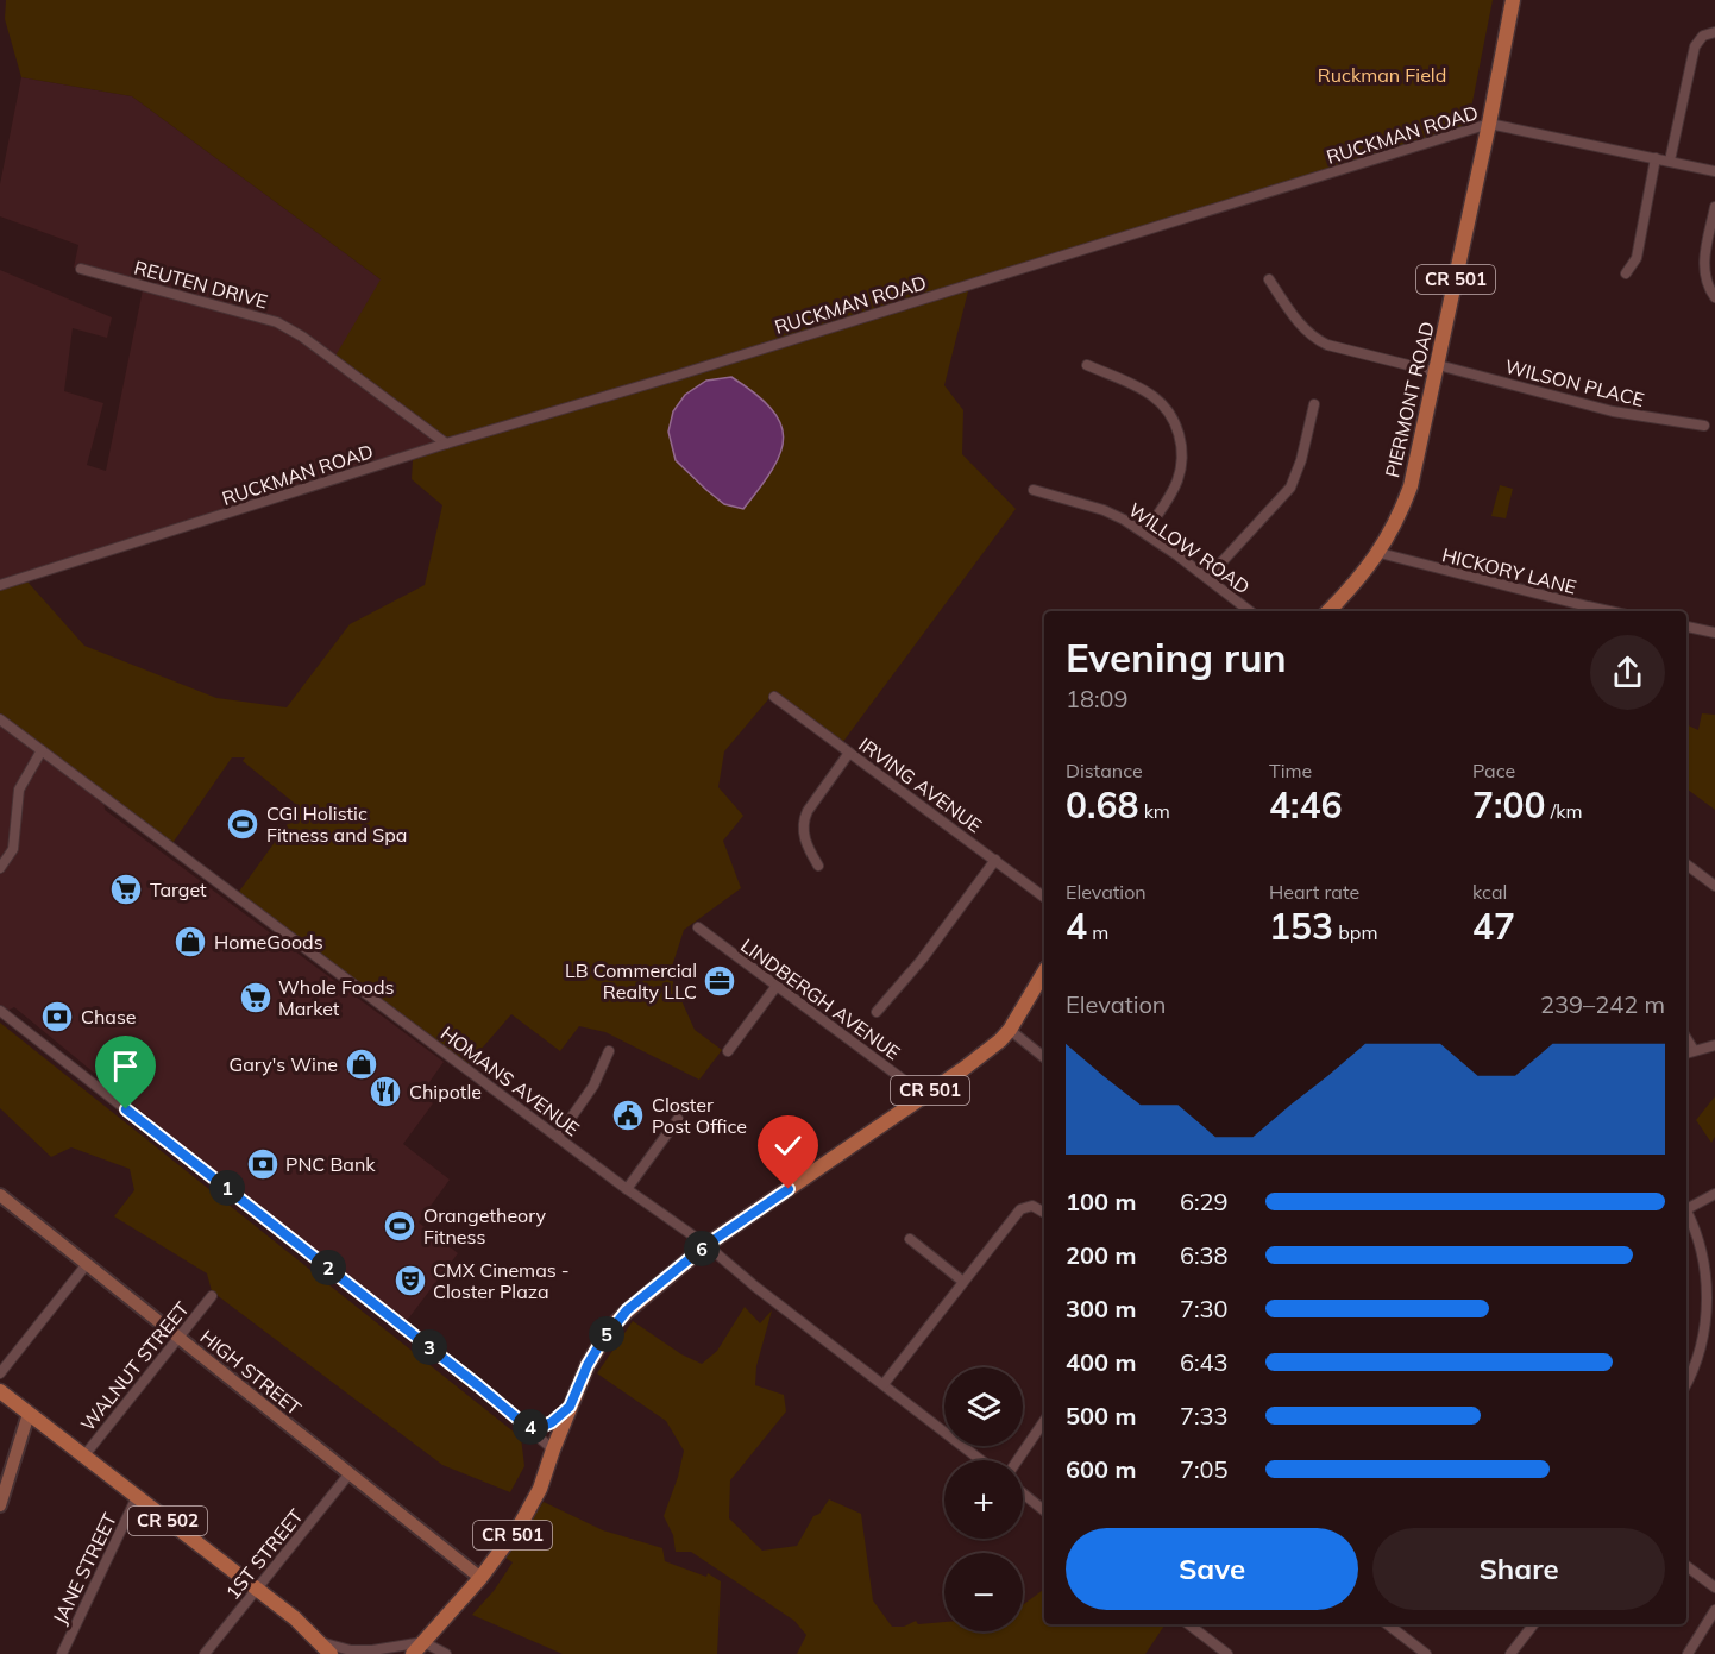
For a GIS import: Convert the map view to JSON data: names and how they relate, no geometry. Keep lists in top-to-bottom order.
{
  "streets": {
    "main road": ["CR 501", "PIERMONT ROAD", "CR 502"],
    "street": [
      "RUCKMAN ROAD",
      "REUTEN DRIVE",
      "WILSON PLACE",
      "WILLOW ROAD",
      "HICKORY LANE",
      "IRVING AVENUE",
      "LINDBERGH AVENUE",
      "HOMANS AVENUE",
      "WALNUT STREET",
      "HIGH STREET",
      "1ST STREET",
      "JANE STREET"
    ]
  },
  "crossings": [
    ["RUCKMAN ROAD", "REUTEN DRIVE"],
    ["RUCKMAN ROAD", "PIERMONT ROAD"],
    ["CR 501", "LINDBERGH AVENUE"],
    ["CR 501", "HOMANS AVENUE"],
    ["CR 501", "HIGH STREET"],
    ["WILSON PLACE", "PIERMONT ROAD"],
    ["PIERMONT ROAD", "HICKORY LANE"],
    ["WALNUT STREET", "HIGH STREET"],
    ["WALNUT STREET", "CR 502"],
    ["HIGH STREET", "1ST STREET"],
    ["CR 502", "1ST STREET"],
    ["CR 502", "JANE STREET"]
  ],
  "parks": ["Ruckman Field"],
  "places": {
    "sports": ["CGI Holistic Fitness and Spa", "Orangetheory Fitness"],
    "supermarket": ["Target", "Whole Foods Market"],
    "shop": ["HomeGoods", "Gary's Wine"],
    "office": ["LB Commercial Realty LLC"],
    "bank": ["Chase", "PNC Bank"],
    "restaurant": ["Chipotle"],
    "public building": ["Closter Post Office"],
    "theatre": ["CMX Cinemas - Closter Plaza"]
  },
  "page": {
    "heading": ["Evening run", "18:09"],
    "stats": [
      ["Distance", "0.68 km"],
      ["Time", "4:46"],
      ["Pace", "7:00 /km"],
      ["Elevation", "4 m"],
      ["Heart rate", "153 bpm"],
      ["kcal", "47"]
    ],
    "chart": ["Elevation", "239–242 m"],
    "pins": [
      "1",
      "6",
      "2",
      "5",
      "3",
      "4"
    ],
    "list": [
      {
        "name": "100 m",
        "note": "6:29"
      },
      {
        "name": "200 m",
        "note": "6:38"
      },
      {
        "name": "300 m",
        "note": "7:30"
      },
      {
        "name": "400 m",
        "note": "6:43"
      },
      {
        "name": "500 m",
        "note": "7:33"
      },
      {
        "name": "600 m",
        "note": "7:05"
      }
    ],
    "map_buttons": ["+", "−"],
    "buttons": ["Save", "Share"]
  }
}
